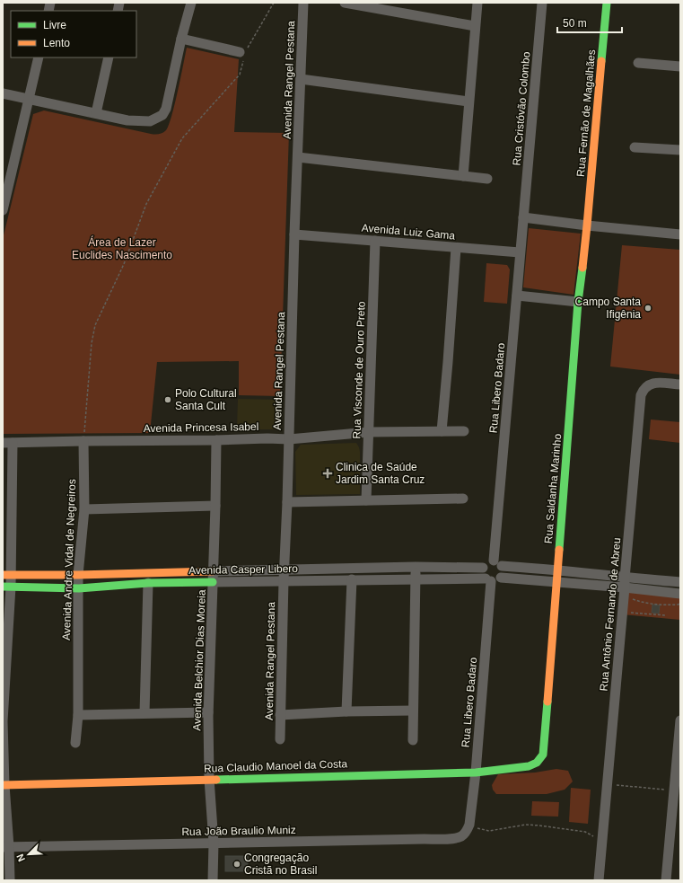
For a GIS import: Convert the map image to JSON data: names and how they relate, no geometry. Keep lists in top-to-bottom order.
{
  "streets": {
    "street": [
      "Avenida Rangel Pestana",
      "Rua Cristóvão Colombo",
      "Rua Fernão de Magalhães",
      "Avenida Luiz Gama",
      "Rua Visconde de Ouro Preto",
      "Rua Libero Badaro",
      "Avenida Princesa Isabel",
      "Rua Saldanha Marinho",
      "Avenida Andre Vidal de Negreiros",
      "Avenida Casper Libero",
      "Rua Antônio Fernando de Abreu",
      "Avenida Belchior Dias Moreia",
      "Rua Claudio Manoel da Costa",
      "Rua João Braulio Muniz"
    ]
  },
  "crossings": [
    ["Avenida Rangel Pestana", "Avenida Luiz Gama"],
    ["Avenida Rangel Pestana", "Avenida Princesa Isabel"],
    ["Avenida Rangel Pestana", "Avenida Casper Libero"],
    ["Rua Cristóvão Colombo", "Rua Libero Badaro"],
    ["Rua Fernão de Magalhães", "Rua Saldanha Marinho"],
    ["Avenida Luiz Gama", "Rua Visconde de Ouro Preto"],
    ["Avenida Luiz Gama", "Rua Libero Badaro"],
    ["Rua Visconde de Ouro Preto", "Avenida Princesa Isabel"],
    ["Rua Libero Badaro", "Avenida Casper Libero"],
    ["Rua Libero Badaro", "Rua Claudio Manoel da Costa"],
    ["Rua Libero Badaro", "Rua João Braulio Muniz"],
    ["Avenida Princesa Isabel", "Avenida Andre Vidal de Negreiros"],
    ["Avenida Princesa Isabel", "Avenida Belchior Dias Moreia"],
    ["Rua Saldanha Marinho", "Avenida Casper Libero"],
    ["Rua Saldanha Marinho", "Rua Claudio Manoel da Costa"],
    ["Avenida Andre Vidal de Negreiros", "Avenida Casper Libero"],
    ["Avenida Casper Libero", "Rua Antônio Fernando de Abreu"],
    ["Avenida Casper Libero", "Avenida Belchior Dias Moreia"],
    ["Avenida Belchior Dias Moreia", "Rua Claudio Manoel da Costa"],
    ["Avenida Belchior Dias Moreia", "Rua João Braulio Muniz"]
  ],
  "parks": ["Área de Lazer Euclides Nascimento"],
  "places": {
    "other": ["Campo Santa Ifigênia", "Polo Cultural Santa Cult", "Congregação Cristã no Brasil"],
    "health": ["Clinica de Saúde Jardim Santa Cruz"]
  },
  "legend": ["Livre", "Lento"],
  "scale_bar": "50 m",
  "north": "bottom left"
}
